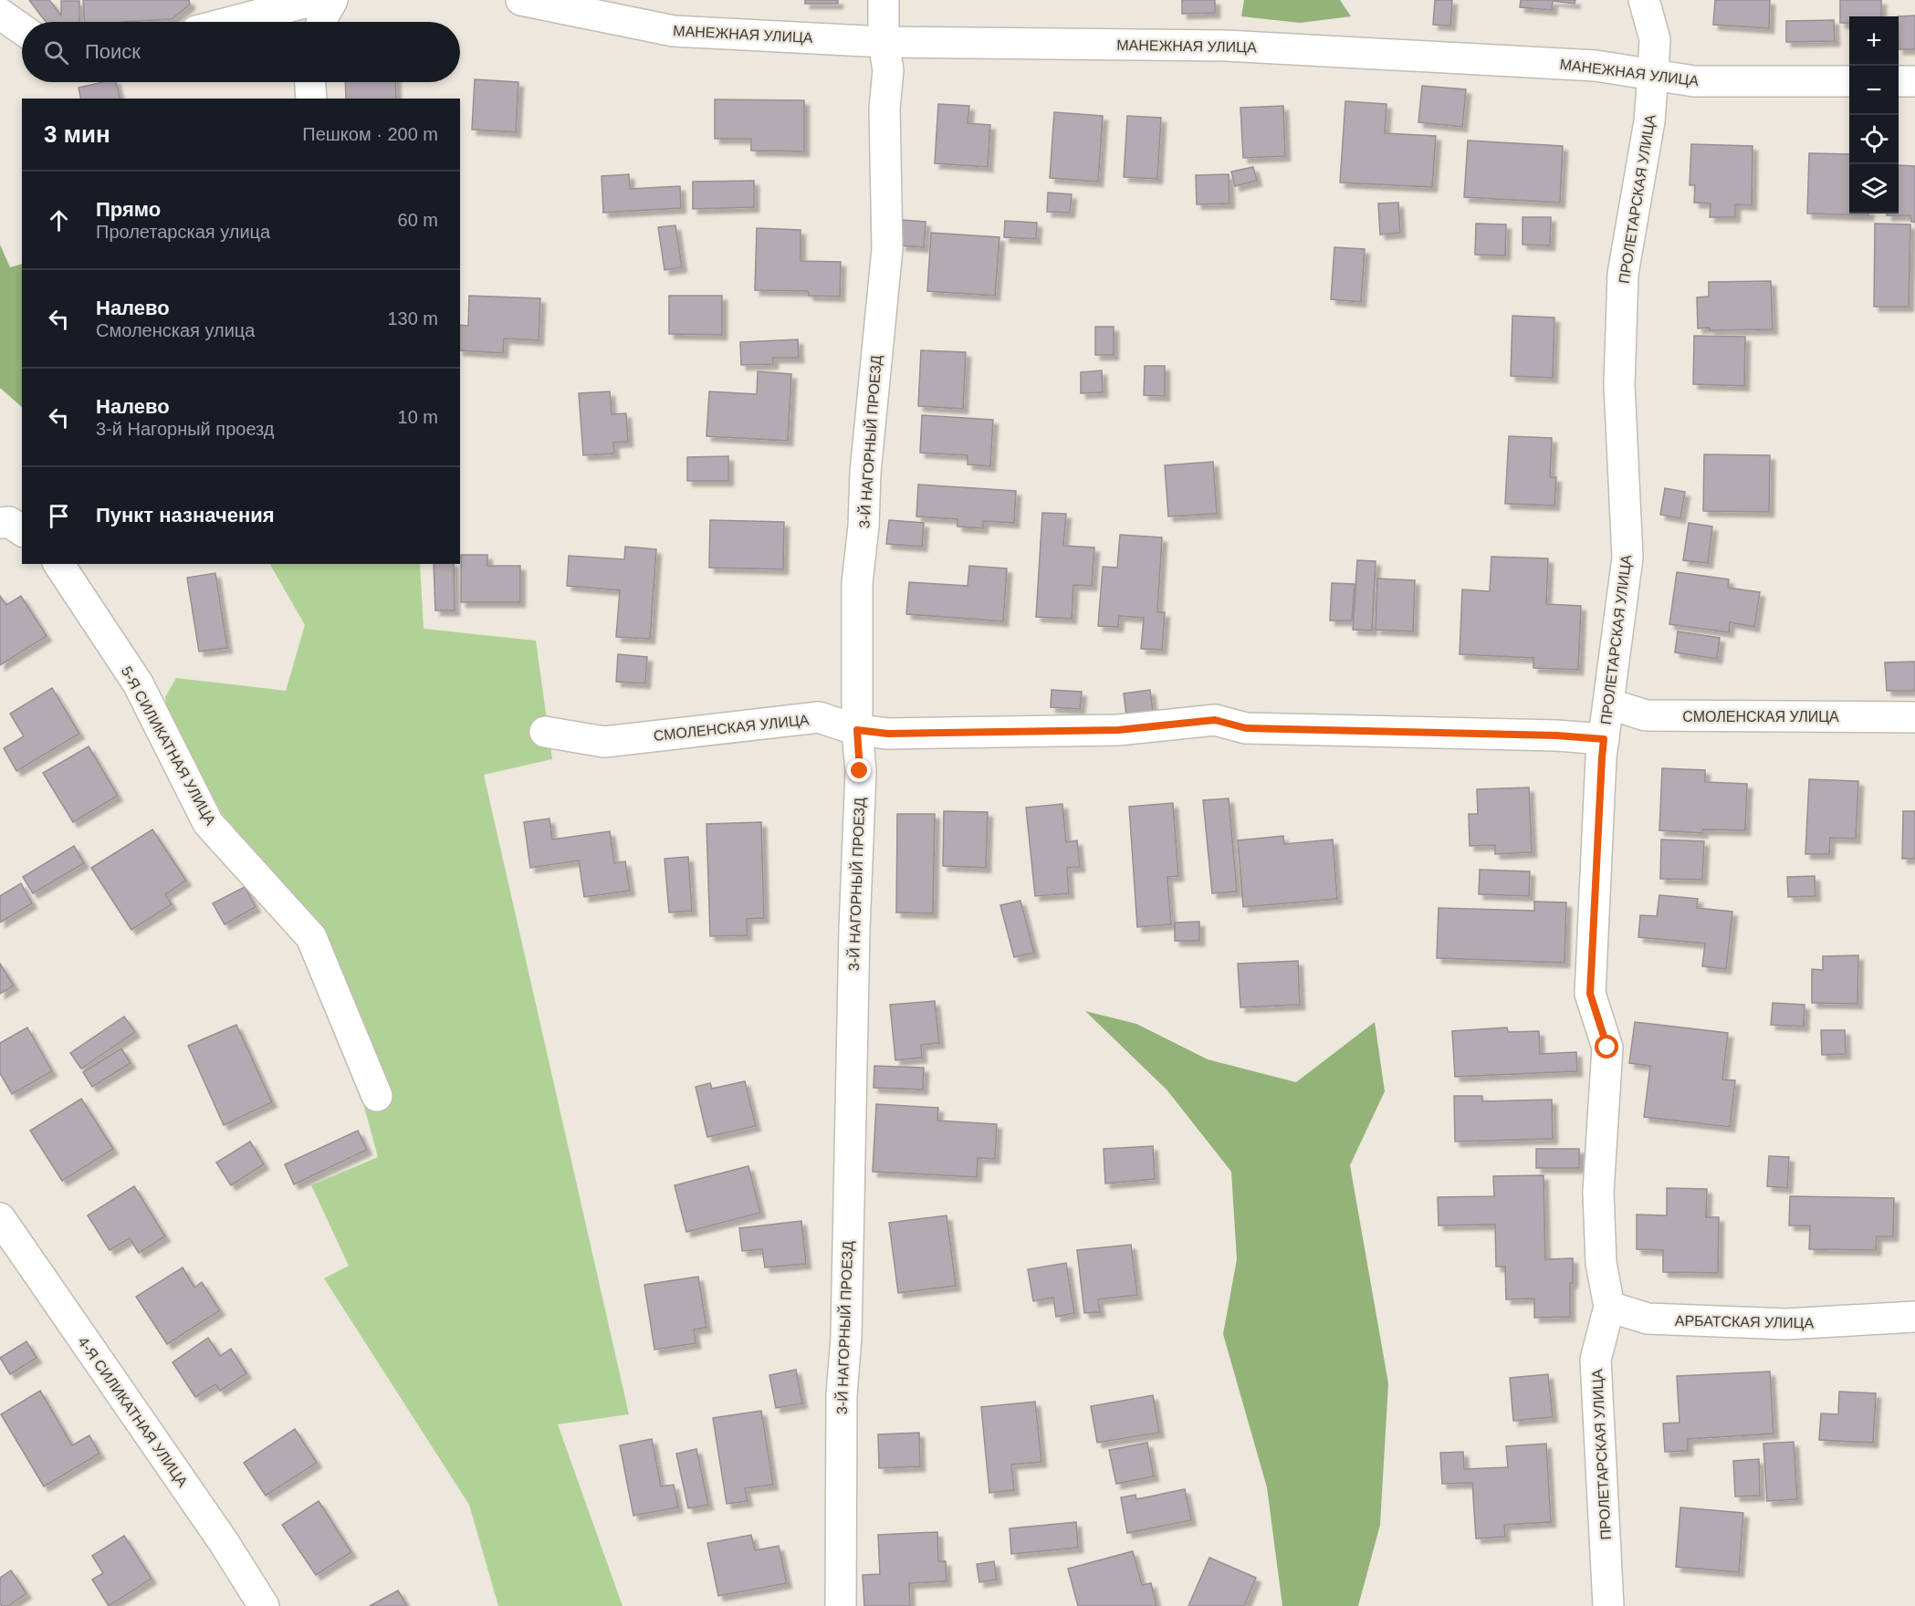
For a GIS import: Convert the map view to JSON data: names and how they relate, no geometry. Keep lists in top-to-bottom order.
{
  "streets": {
    "street": [
      "МАНЕЖНАЯ УЛИЦА",
      "ПРОЛЕТАРСКАЯ УЛИЦА",
      "3-Й НАГОРНЫЙ ПРОЕЗД",
      "СМОЛЕНСКАЯ УЛИЦА",
      "5-Я СИЛИКАТНАЯ УЛИЦА",
      "АРБАТСКАЯ УЛИЦА",
      "4-Я СИЛИКАТНАЯ УЛИЦА"
    ]
  },
  "crossings": [
    ["МАНЕЖНАЯ УЛИЦА", "ПРОЛЕТАРСКАЯ УЛИЦА"],
    ["МАНЕЖНАЯ УЛИЦА", "3-Й НАГОРНЫЙ ПРОЕЗД"],
    ["ПРОЛЕТАРСКАЯ УЛИЦА", "СМОЛЕНСКАЯ УЛИЦА"],
    ["ПРОЛЕТАРСКАЯ УЛИЦА", "АРБАТСКАЯ УЛИЦА"],
    ["3-Й НАГОРНЫЙ ПРОЕЗД", "СМОЛЕНСКАЯ УЛИЦА"]
  ],
  "page": {
    "map_buttons": ["+", "−"],
    "search": "Поиск",
    "heading": ["3 мин", "Пешком · 200 m"],
    "list": [
      ["Прямо", "Пролетарская улица", "60 m"],
      ["Налево", "Смоленская улица", "130 m"],
      ["Налево", "3-й Нагорный проезд", "10 m"],
      "Пункт назначения"
    ]
  }
}
